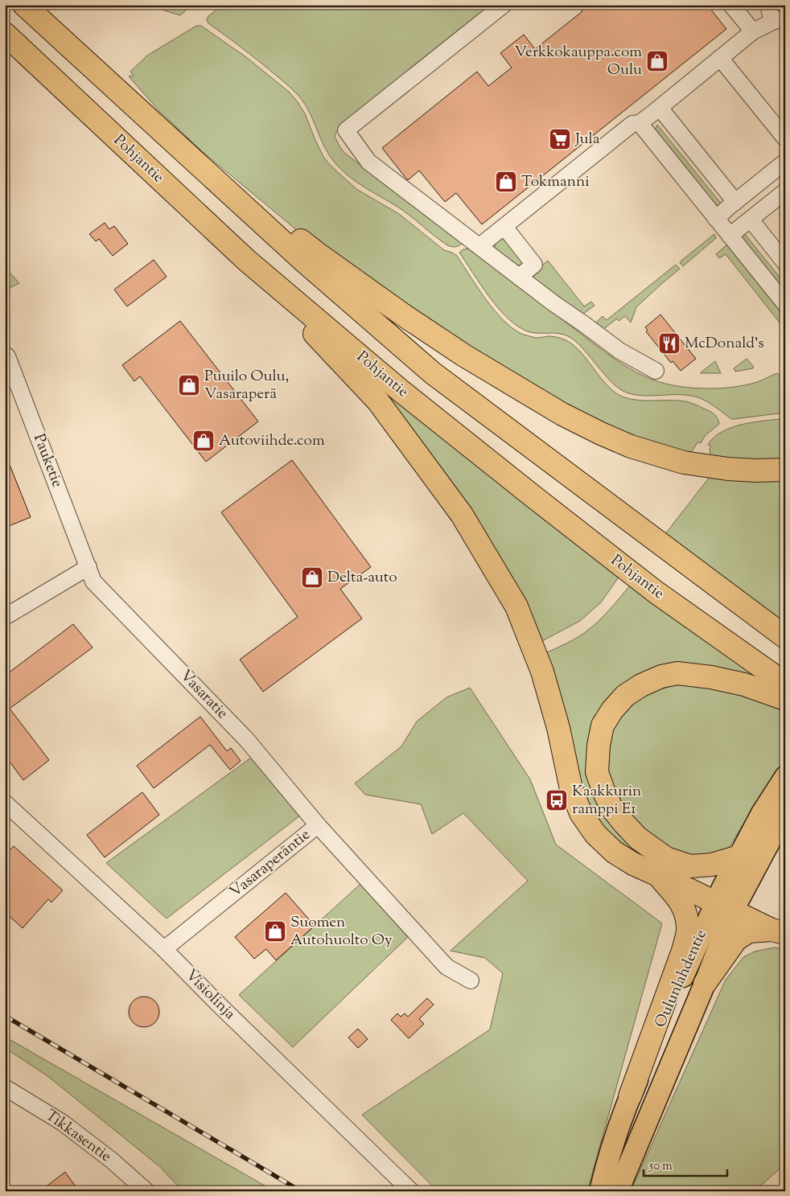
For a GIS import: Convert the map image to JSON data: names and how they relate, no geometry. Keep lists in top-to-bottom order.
{
  "streets": {
    "highway": ["Pohjantie"],
    "main road": ["Oulunlahdentie"],
    "street": [
      "Pauketie",
      "Vasaratie",
      "Vasaraperäntie",
      "Visiolinja",
      "Tikkasentie"
    ]
  },
  "crossings": [
    ["Pauketie", "Vasaratie"],
    ["Vasaratie", "Vasaraperäntie"],
    ["Vasaraperäntie", "Visiolinja"]
  ],
  "places": {
    "shop": [
      "Verkkokauppa.com Oulu",
      "Tokmanni",
      "Puuilo Oulu, Vasaraperä",
      "Autoviihde.com",
      "Delta-auto",
      "Suomen Autohuolto Oy"
    ],
    "supermarket": ["Jula"],
    "restaurant": ["McDonald's"],
    "bus stop": ["Kaakkurin ramppi E1"]
  },
  "scale_bar": "50 m"
}
